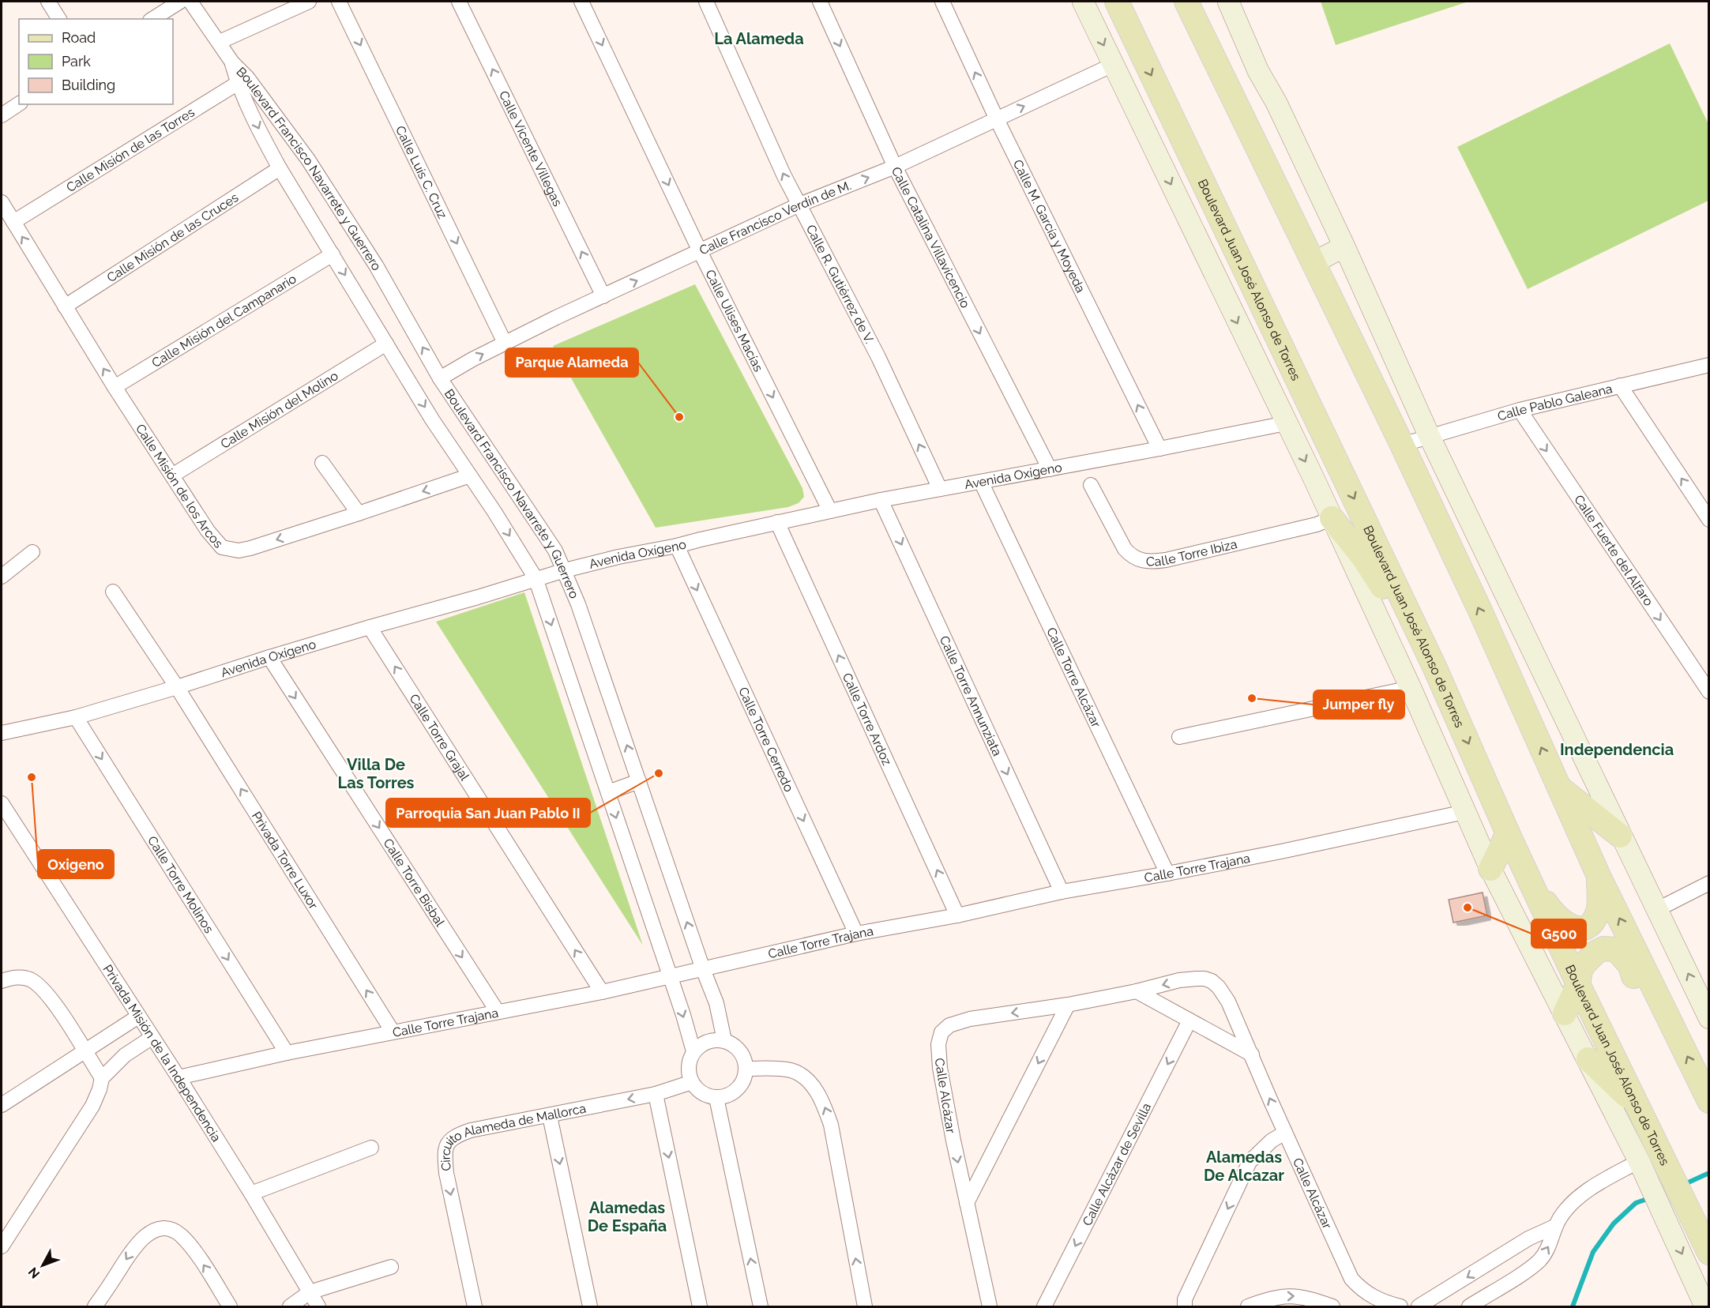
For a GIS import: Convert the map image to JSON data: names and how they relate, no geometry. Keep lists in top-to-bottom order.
{
  "streets": {
    "main road": ["Boulevard Juan José Alonso de Torres"],
    "street": [
      "Calle Vicente Villegas",
      "Calle Misión de las Torres",
      "Boulevard Francisco Navarrete y Guerrero",
      "Calle Luís C. Cruz",
      "Calle Francisco Verdín de M.",
      "Calle M. García y Moyeda",
      "Calle Catalina Villavicencio",
      "Calle Misión de las Cruces",
      "Calle R. Gutiérrez de V.",
      "Calle Misión del Campanario",
      "Calle Ulises Macías",
      "Calle Pablo Galeana",
      "Calle Misión del Molino",
      "Avenida Oxígeno",
      "Calle Misión de los Arcos",
      "Calle Torre Ibiza",
      "Calle Fuerte del Alfaro",
      "Calle Torre Alcázar",
      "Calle Torre Annunziata",
      "Calle Torre Ardoz",
      "Calle Torre Grajal",
      "Calle Torre Cerredo",
      "Privada Torre Luxor",
      "Calle Torre Trajana",
      "Calle Torre Bisbal",
      "Calle Torre Molinos",
      "Privada Misión de la Independencia",
      "Calle Alcázar",
      "Circuito Alameda de Mallorca",
      "Calle Alcázar de Sevilla"
    ]
  },
  "crossings": [
    ["Calle Vicente Villegas", "Calle Francisco Verdín de M."],
    ["Calle Misión de las Torres", "Boulevard Francisco Navarrete y Guerrero"],
    ["Calle Misión de las Torres", "Calle Misión de los Arcos"],
    ["Boulevard Francisco Navarrete y Guerrero", "Calle Francisco Verdín de M."],
    ["Boulevard Francisco Navarrete y Guerrero", "Calle Misión de las Cruces"],
    ["Boulevard Francisco Navarrete y Guerrero", "Calle Misión del Campanario"],
    ["Boulevard Francisco Navarrete y Guerrero", "Calle Misión del Molino"],
    ["Boulevard Francisco Navarrete y Guerrero", "Avenida Oxígeno"],
    ["Boulevard Francisco Navarrete y Guerrero", "Calle Misión de los Arcos"],
    ["Boulevard Francisco Navarrete y Guerrero", "Calle Torre Trajana"],
    ["Calle Luís C. Cruz", "Calle Francisco Verdín de M."],
    ["Calle Francisco Verdín de M.", "Calle M. García y Moyeda"],
    ["Calle Francisco Verdín de M.", "Calle Catalina Villavicencio"],
    ["Calle Francisco Verdín de M.", "Calle R. Gutiérrez de V."],
    ["Calle Francisco Verdín de M.", "Calle Ulises Macías"],
    ["Calle M. García y Moyeda", "Avenida Oxígeno"],
    ["Calle Catalina Villavicencio", "Avenida Oxígeno"],
    ["Calle Misión de las Cruces", "Calle Misión de los Arcos"],
    ["Calle R. Gutiérrez de V.", "Avenida Oxígeno"],
    ["Calle Misión del Campanario", "Calle Misión de los Arcos"],
    ["Calle Ulises Macías", "Avenida Oxígeno"],
    ["Calle Pablo Galeana", "Calle Fuerte del Alfaro"],
    ["Calle Misión del Molino", "Calle Misión de los Arcos"],
    ["Avenida Oxígeno", "Calle Torre Alcázar"],
    ["Avenida Oxígeno", "Calle Torre Annunziata"],
    ["Avenida Oxígeno", "Calle Torre Ardoz"],
    ["Avenida Oxígeno", "Calle Torre Grajal"],
    ["Avenida Oxígeno", "Calle Torre Cerredo"],
    ["Avenida Oxígeno", "Privada Torre Luxor"],
    ["Avenida Oxígeno", "Calle Torre Bisbal"],
    ["Avenida Oxígeno", "Calle Torre Molinos"],
    ["Calle Torre Alcázar", "Calle Torre Trajana"],
    ["Calle Torre Annunziata", "Calle Torre Trajana"],
    ["Calle Torre Ardoz", "Calle Torre Trajana"],
    ["Calle Torre Grajal", "Calle Torre Trajana"],
    ["Calle Torre Cerredo", "Calle Torre Trajana"],
    ["Privada Torre Luxor", "Calle Torre Trajana"],
    ["Calle Torre Trajana", "Calle Torre Bisbal"],
    ["Calle Torre Trajana", "Calle Torre Molinos"],
    ["Calle Torre Trajana", "Privada Misión de la Independencia"]
  ],
  "one_way": [
    "Calle Vicente Villegas",
    "Calle Luís C. Cruz",
    "Calle Francisco Verdín de M.",
    "Calle Catalina Villavicencio",
    "Calle R. Gutiérrez de V.",
    "Calle Ulises Macías",
    "Calle Torre Annunziata",
    "Calle Torre Ardoz",
    "Calle Torre Grajal",
    "Calle Torre Cerredo",
    "Privada Torre Luxor",
    "Calle Torre Bisbal",
    "Calle Torre Molinos"
  ],
  "districts": [
    "La Alameda",
    "Independencia",
    "Villa De Las Torres",
    "Alamedas De Alcazar",
    "Alamedas De España"
  ],
  "places": [
    "Parque Alameda",
    "Jumper fly",
    "Parroquia San Juan Pablo II",
    "Oxigeno",
    "G500"
  ],
  "legend": ["Road", "Park", "Building"],
  "north": "bottom left"
}
